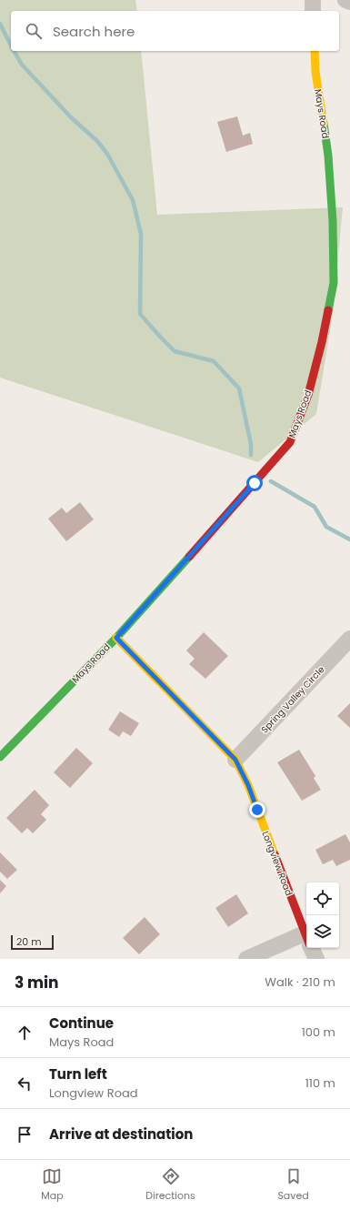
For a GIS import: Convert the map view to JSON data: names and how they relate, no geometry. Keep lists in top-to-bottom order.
{
  "streets": {
    "street": ["Mays Road", "Spring Valley Circle", "Longview Road"]
  },
  "crossings": [
    ["Mays Road", "Longview Road"],
    ["Spring Valley Circle", "Longview Road"]
  ],
  "scale_bar": "20 m",
  "page": {
    "search": "Search here",
    "scale": "20 m",
    "heading": ["3 min", "Walk · 210 m"],
    "list": [
      ["Continue", "Mays Road", "100 m"],
      ["Turn left", "Longview Road", "110 m"],
      "Arrive at destination"
    ],
    "nav": ["Map", "Directions", "Saved"]
  }
}
